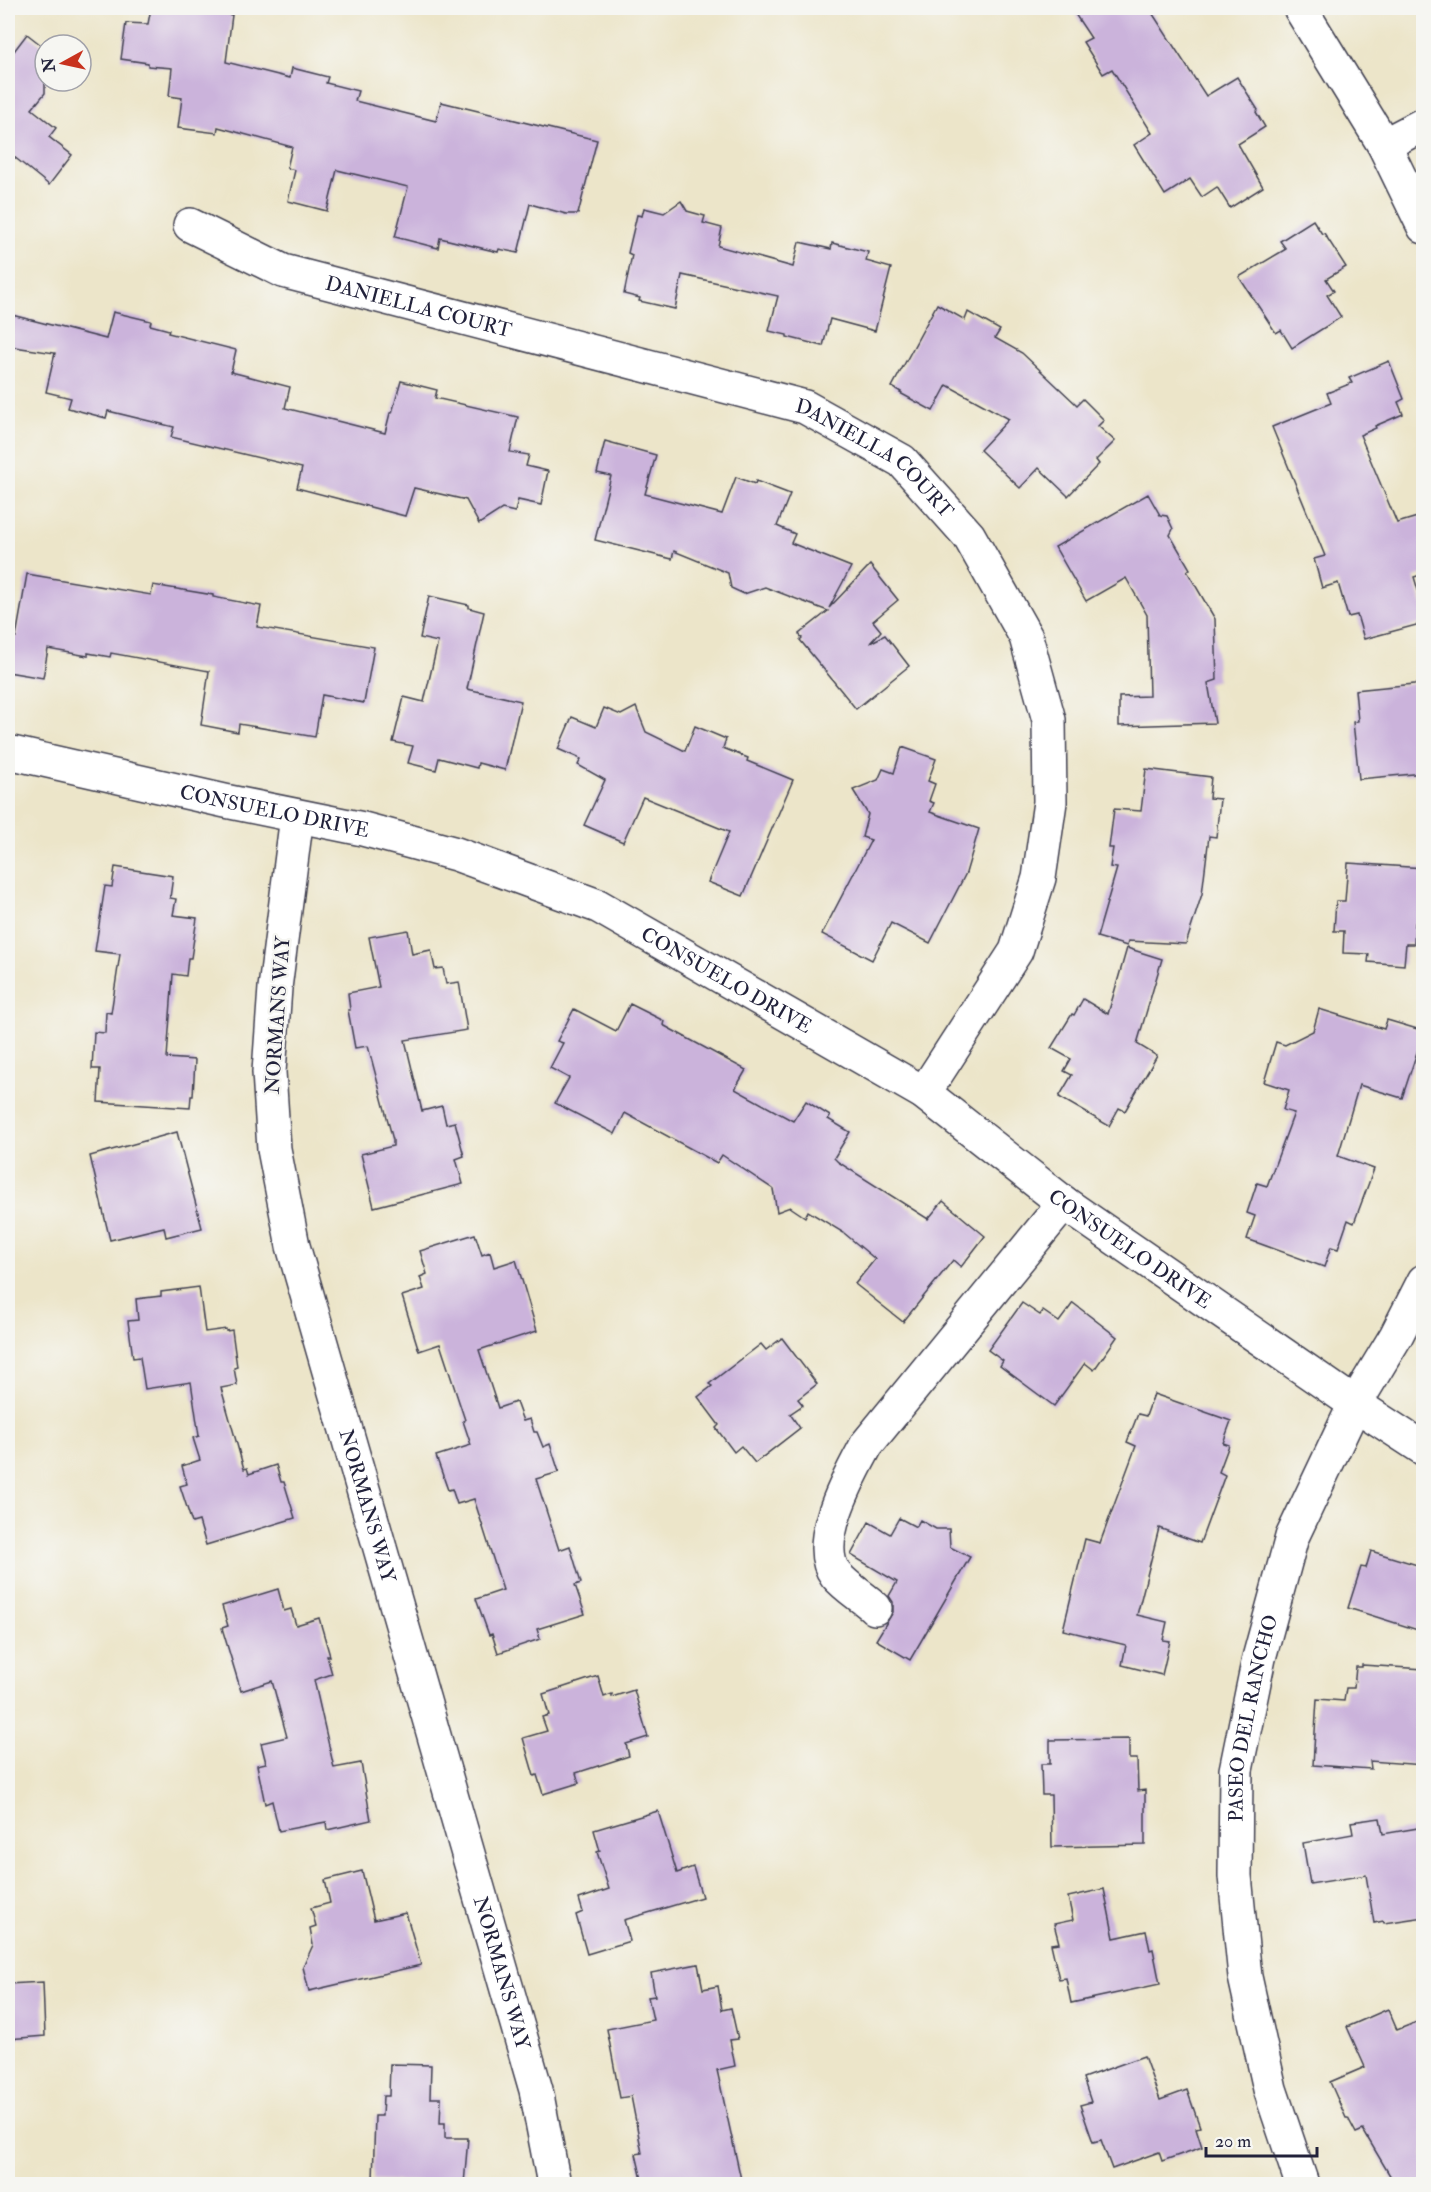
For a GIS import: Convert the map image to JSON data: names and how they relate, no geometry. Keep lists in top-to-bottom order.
{
  "streets": {
    "street": [
      "DANIELLA COURT",
      "CONSUELO DRIVE",
      "NORMANS WAY",
      "PASEO DEL RANCHO"
    ]
  },
  "crossings": [
    ["DANIELLA COURT", "CONSUELO DRIVE"],
    ["CONSUELO DRIVE", "NORMANS WAY"],
    ["CONSUELO DRIVE", "PASEO DEL RANCHO"]
  ],
  "scale_bar": "20 m",
  "north": "left"
}
